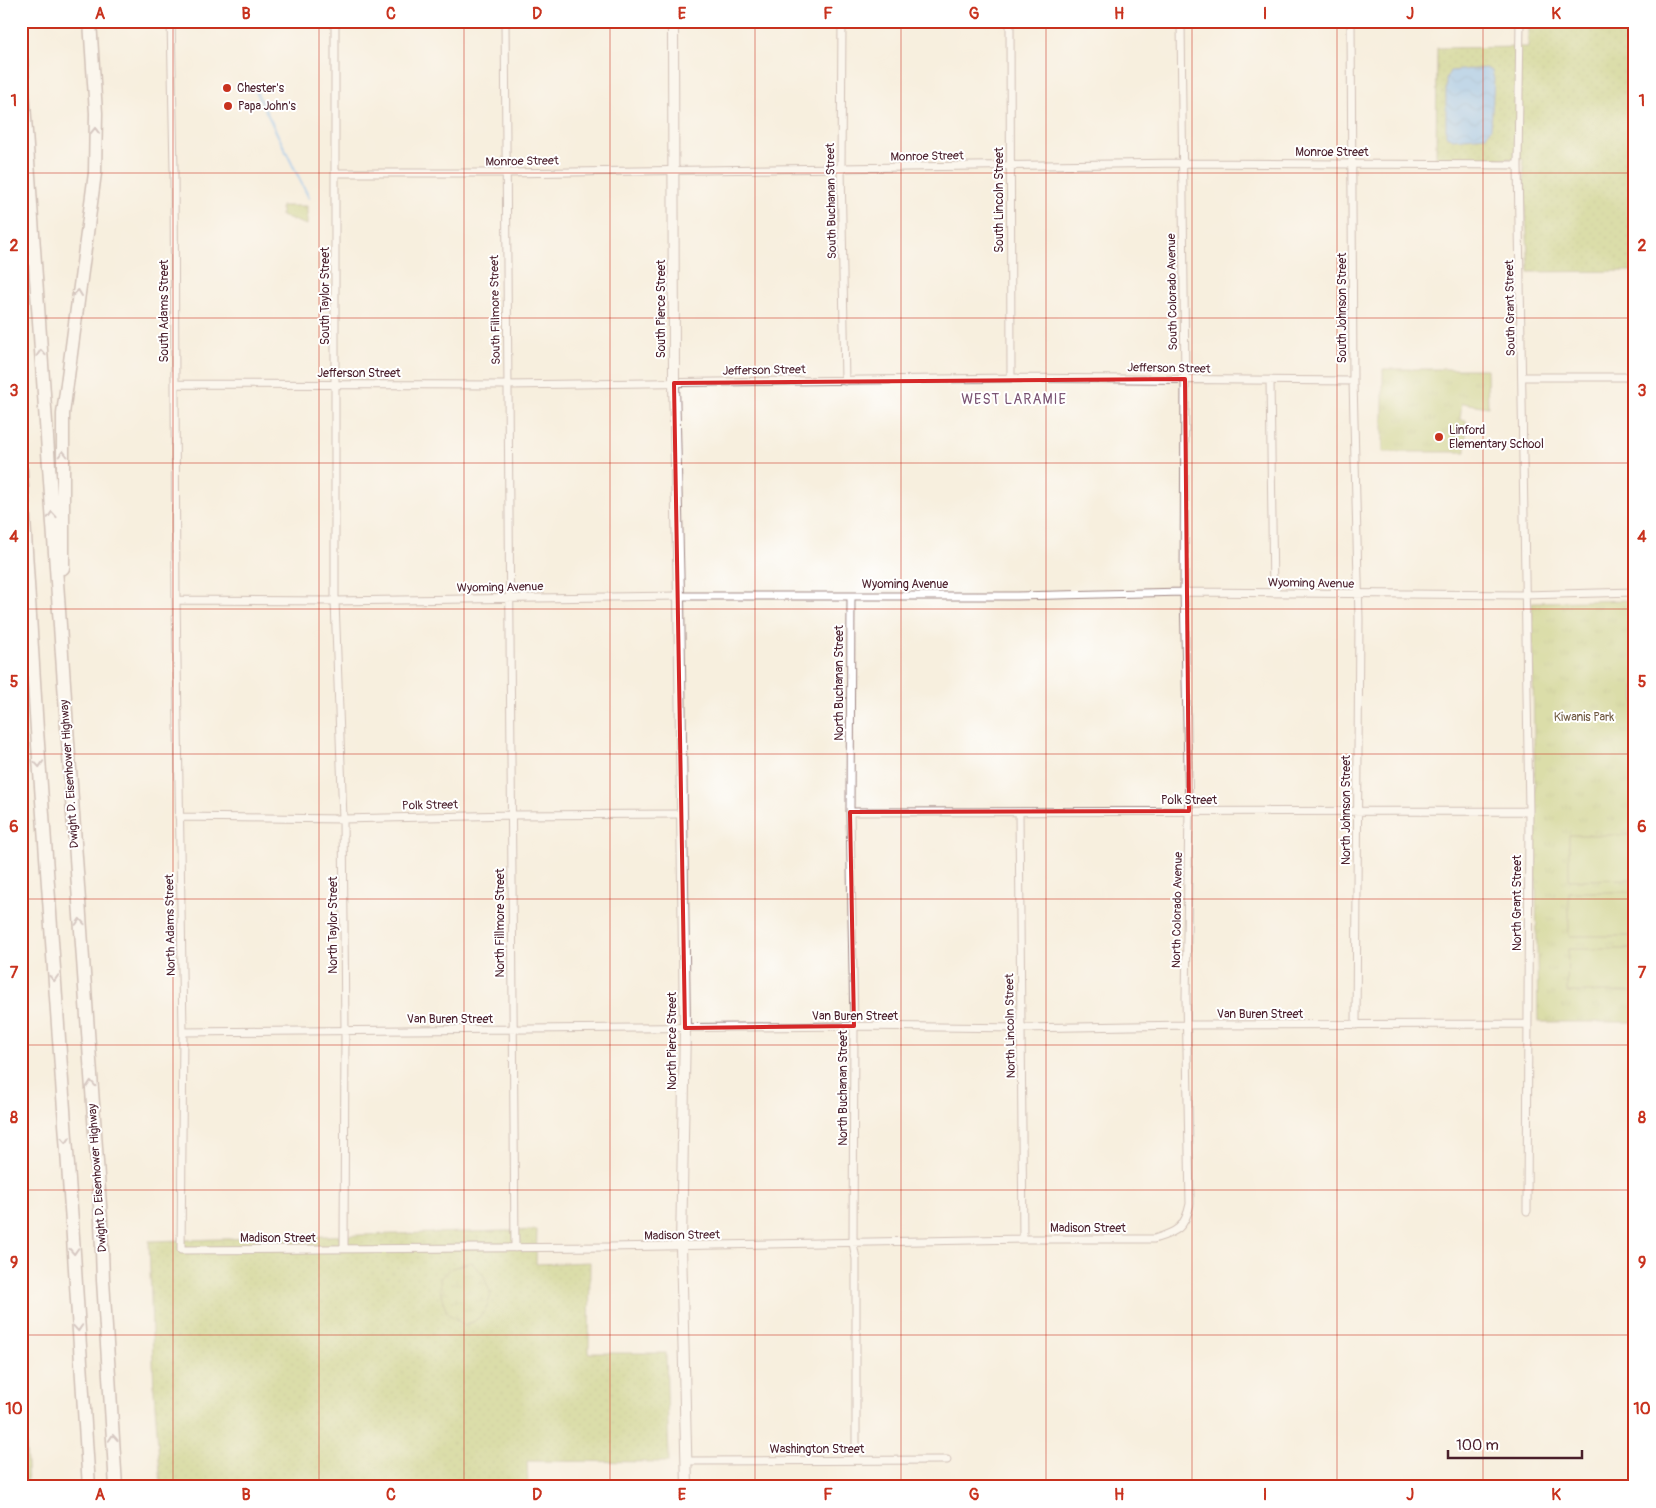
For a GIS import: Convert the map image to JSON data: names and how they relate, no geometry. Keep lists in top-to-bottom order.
{
  "streets": {
    "highway": ["Dwight D. Eisenhower Highway"],
    "main road": ["South Pierce Street", "North Pierce Street"],
    "street": [
      "Monroe Street",
      "South Lincoln Street",
      "South Buchanan Street",
      "South Colorado Avenue",
      "South Taylor Street",
      "South Johnson Street",
      "South Grant Street",
      "South Fillmore Street",
      "South Adams Street",
      "Jefferson Street",
      "Wyoming Avenue",
      "North Buchanan Street",
      "Polk Street",
      "North Johnson Street",
      "North Grant Street",
      "North Colorado Avenue",
      "North Fillmore Street",
      "North Adams Street",
      "North Taylor Street",
      "Van Buren Street",
      "North Lincoln Street",
      "Madison Street",
      "Washington Street"
    ]
  },
  "crossings": [
    ["Monroe Street", "South Lincoln Street"],
    ["Monroe Street", "South Buchanan Street"],
    ["Monroe Street", "South Colorado Avenue"],
    ["Monroe Street", "South Taylor Street"],
    ["Monroe Street", "South Johnson Street"],
    ["Monroe Street", "South Grant Street"],
    ["Monroe Street", "South Pierce Street"],
    ["Monroe Street", "South Fillmore Street"],
    ["South Lincoln Street", "Jefferson Street"],
    ["South Buchanan Street", "Jefferson Street"],
    ["South Colorado Avenue", "Jefferson Street"],
    ["South Colorado Avenue", "Wyoming Avenue"],
    ["South Colorado Avenue", "North Colorado Avenue"],
    ["South Taylor Street", "Jefferson Street"],
    ["South Taylor Street", "Wyoming Avenue"],
    ["South Taylor Street", "North Taylor Street"],
    ["South Johnson Street", "Jefferson Street"],
    ["South Johnson Street", "Wyoming Avenue"],
    ["South Johnson Street", "North Johnson Street"],
    ["South Grant Street", "Wyoming Avenue"],
    ["South Grant Street", "North Grant Street"],
    ["South Pierce Street", "Jefferson Street"],
    ["South Pierce Street", "Wyoming Avenue"],
    ["South Pierce Street", "North Pierce Street"],
    ["South Fillmore Street", "Jefferson Street"],
    ["South Fillmore Street", "Wyoming Avenue"],
    ["South Fillmore Street", "North Fillmore Street"],
    ["South Adams Street", "Jefferson Street"],
    ["South Adams Street", "Wyoming Avenue"],
    ["South Adams Street", "North Adams Street"],
    ["Wyoming Avenue", "North Buchanan Street"],
    ["Wyoming Avenue", "North Johnson Street"],
    ["Wyoming Avenue", "North Grant Street"],
    ["Wyoming Avenue", "North Colorado Avenue"],
    ["Wyoming Avenue", "North Fillmore Street"],
    ["Wyoming Avenue", "North Adams Street"],
    ["Wyoming Avenue", "North Taylor Street"],
    ["Wyoming Avenue", "North Pierce Street"],
    ["North Buchanan Street", "Polk Street"],
    ["North Buchanan Street", "Van Buren Street"],
    ["North Buchanan Street", "Madison Street"],
    ["North Buchanan Street", "Washington Street"],
    ["Polk Street", "North Johnson Street"],
    ["Polk Street", "North Grant Street"],
    ["Polk Street", "North Colorado Avenue"],
    ["Polk Street", "North Fillmore Street"],
    ["Polk Street", "North Adams Street"],
    ["Polk Street", "North Taylor Street"],
    ["Polk Street", "North Lincoln Street"],
    ["Polk Street", "North Pierce Street"],
    ["North Johnson Street", "Van Buren Street"],
    ["North Grant Street", "Van Buren Street"],
    ["North Colorado Avenue", "Van Buren Street"],
    ["North Colorado Avenue", "Madison Street"],
    ["North Fillmore Street", "Van Buren Street"],
    ["North Fillmore Street", "Madison Street"],
    ["North Adams Street", "Van Buren Street"],
    ["North Adams Street", "Madison Street"],
    ["North Taylor Street", "Van Buren Street"],
    ["North Taylor Street", "Madison Street"],
    ["Van Buren Street", "North Lincoln Street"],
    ["Van Buren Street", "North Pierce Street"],
    ["North Lincoln Street", "Madison Street"],
    ["North Pierce Street", "Madison Street"],
    ["North Pierce Street", "Washington Street"]
  ],
  "districts": ["WEST LARAMIE"],
  "parks": ["Kiwanis Park"],
  "places": ["Chester's", "Papa John's", "Linford Elementary School"],
  "scale_bar": "100 m",
  "grid": {
    "columns": [
      "A",
      "B",
      "C",
      "D",
      "E",
      "F",
      "G",
      "H",
      "I",
      "J",
      "K"
    ],
    "rows": [
      "1",
      "2",
      "3",
      "4",
      "5",
      "6",
      "7",
      "8",
      "9",
      "10"
    ]
  }
}
